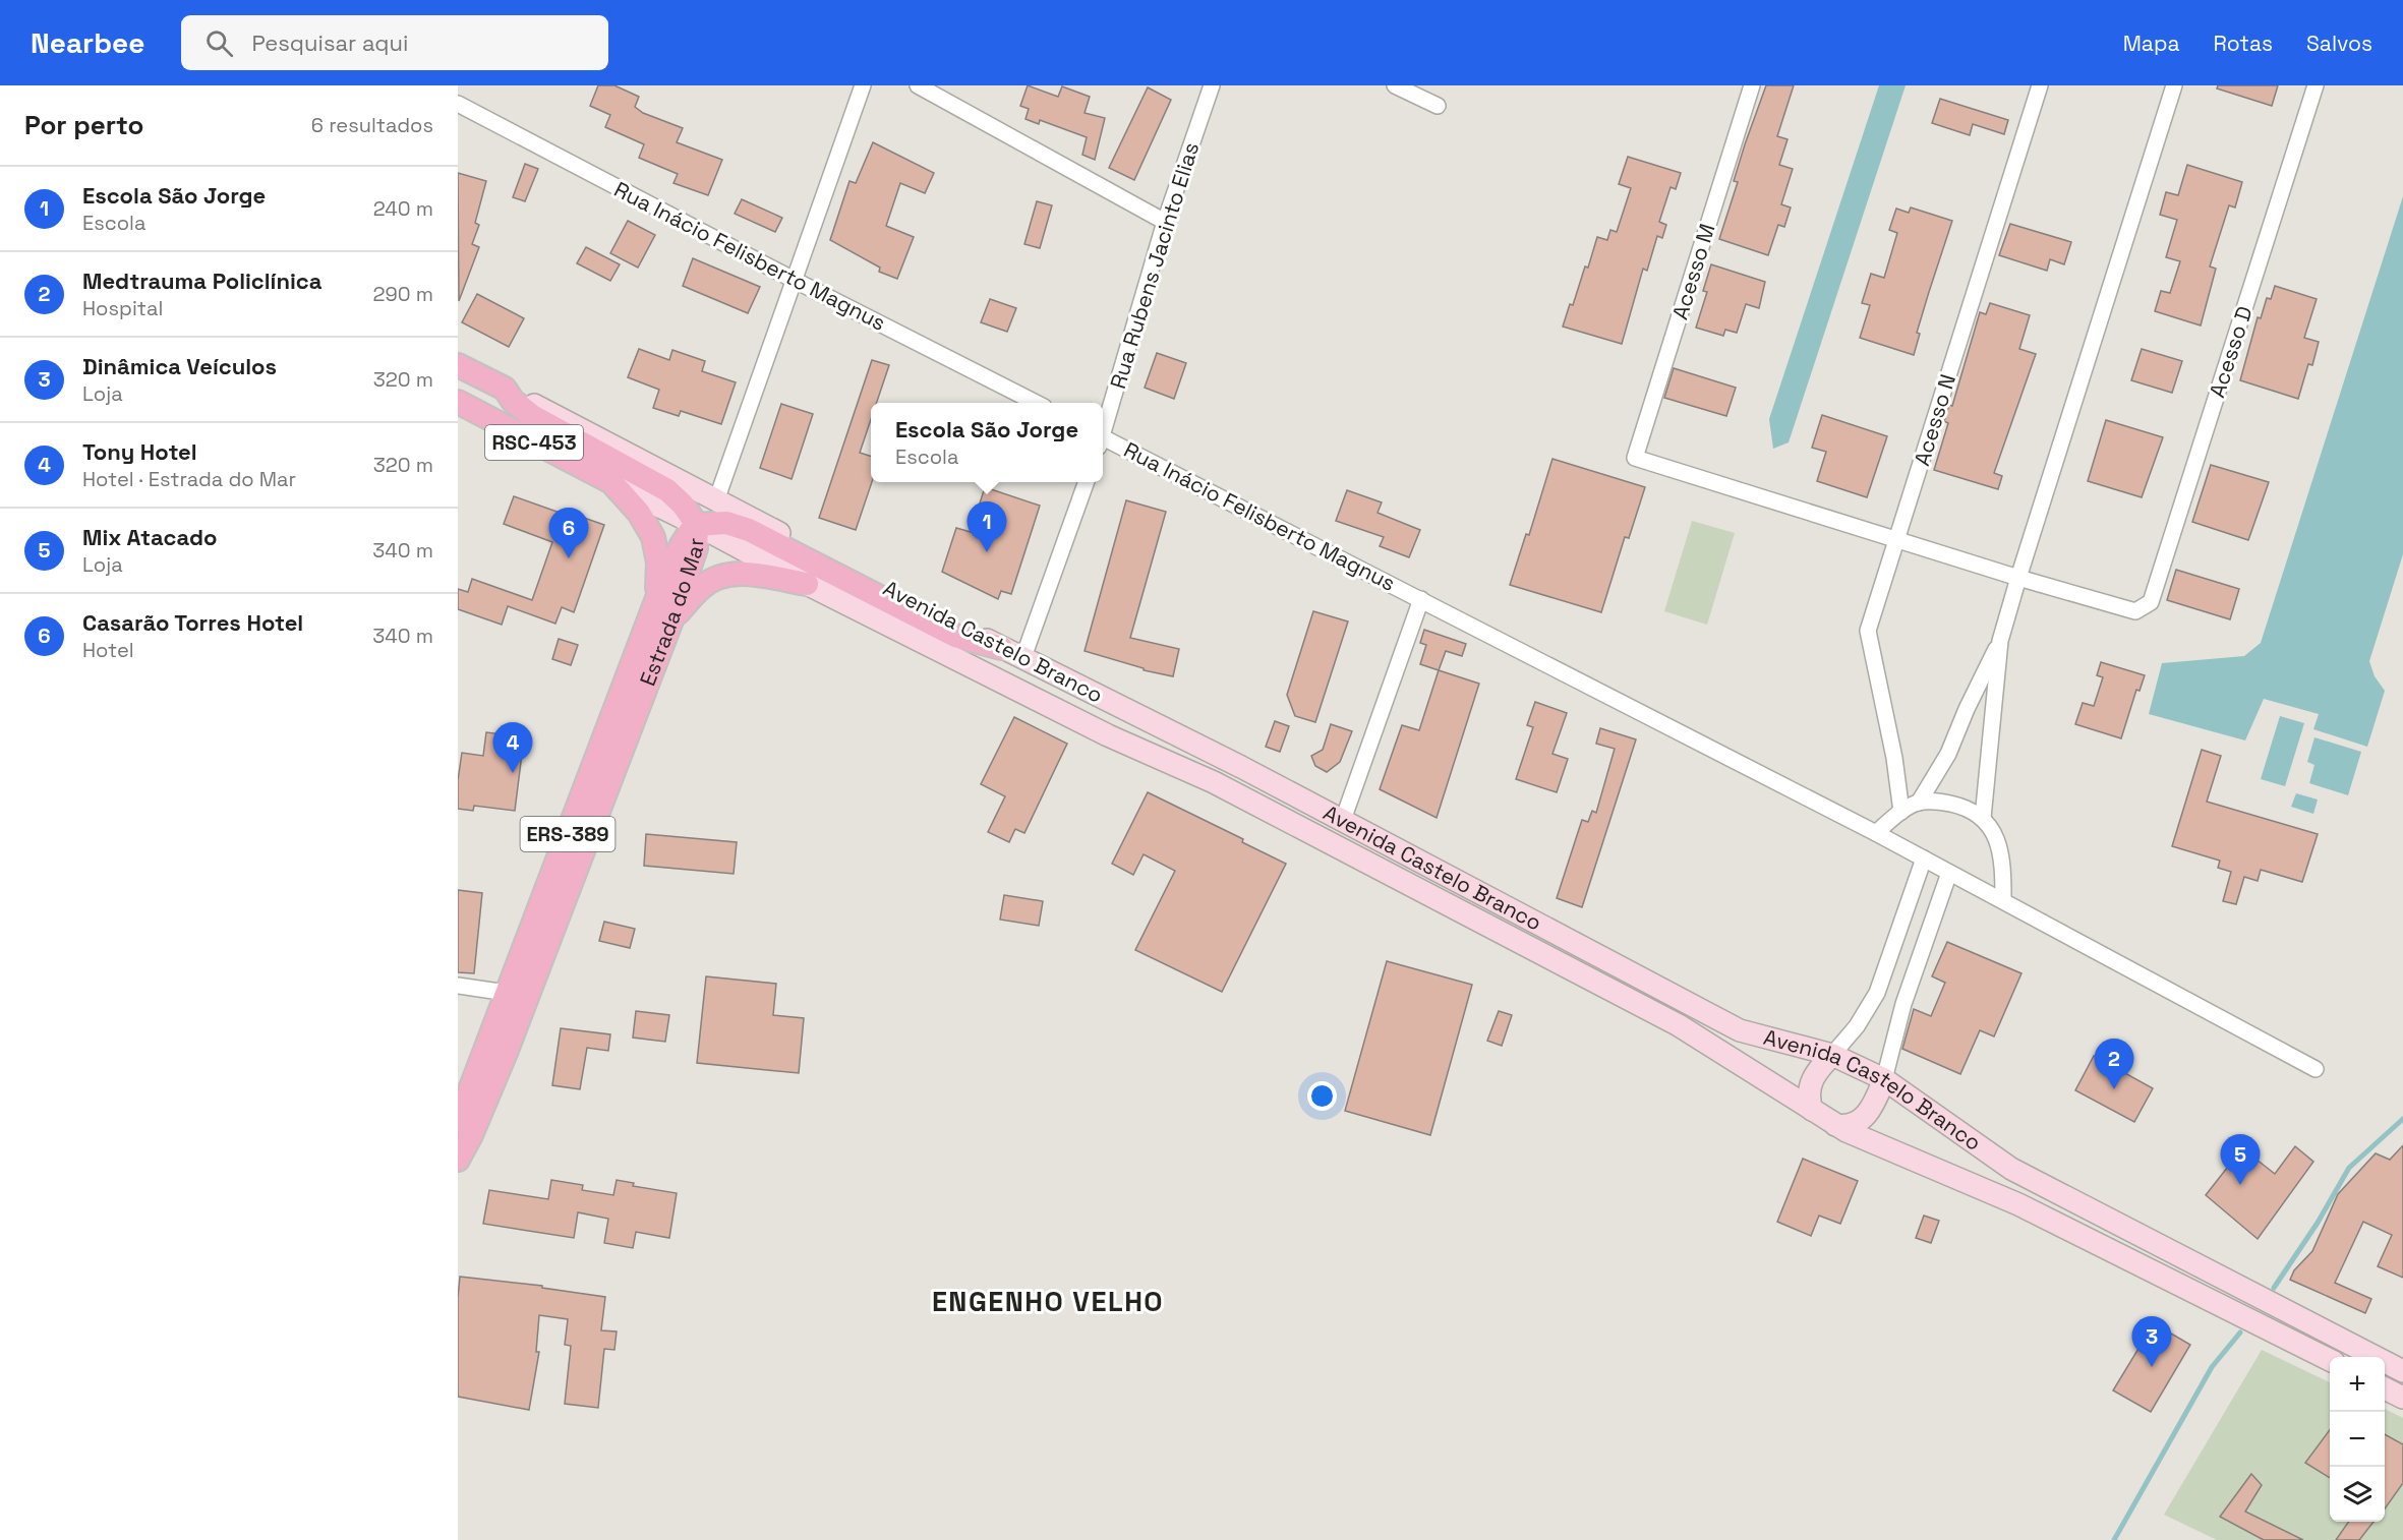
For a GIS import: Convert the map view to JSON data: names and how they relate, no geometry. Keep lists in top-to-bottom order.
{
  "streets": {
    "main road": [
      "RSC-453",
      "Estrada do Mar",
      "Avenida Castelo Branco",
      "ERS-389"
    ],
    "street": [
      "Rua Inácio Felisberto Magnus",
      "Rua Rubens Jacinto Elias",
      "Acesso M",
      "Acesso D",
      "Acesso N"
    ]
  },
  "crossings": [
    ["Acesso M", "Acesso N"],
    ["Estrada do Mar", "Avenida Castelo Branco"]
  ],
  "districts": ["ENGENHO VELHO"],
  "page": {
    "header": "Nearbee",
    "search": "Pesquisar aqui",
    "nav": ["Mapa", "Rotas", "Salvos"],
    "heading": ["Por perto", "6 resultados"],
    "list": [
      {
        "mark": "1",
        "name": "Escola São Jorge",
        "note": "Escola",
        "value": "240 m"
      },
      {
        "mark": "2",
        "name": "Medtrauma Policlínica",
        "note": "Hospital",
        "value": "290 m"
      },
      {
        "mark": "3",
        "name": "Dinâmica Veículos",
        "note": "Loja",
        "value": "320 m"
      },
      {
        "mark": "4",
        "name": "Tony Hotel",
        "note": "Hotel · Estrada do Mar",
        "value": "320 m"
      },
      {
        "mark": "5",
        "name": "Mix Atacado",
        "note": "Loja",
        "value": "340 m"
      },
      {
        "mark": "6",
        "name": "Casarão Torres Hotel",
        "note": "Hotel",
        "value": "340 m"
      }
    ],
    "popup": ["Escola São Jorge", "Escola"],
    "pins": [
      "1",
      "6",
      "4",
      "2",
      "5",
      "3"
    ],
    "map_buttons": ["+", "−"]
  }
}
